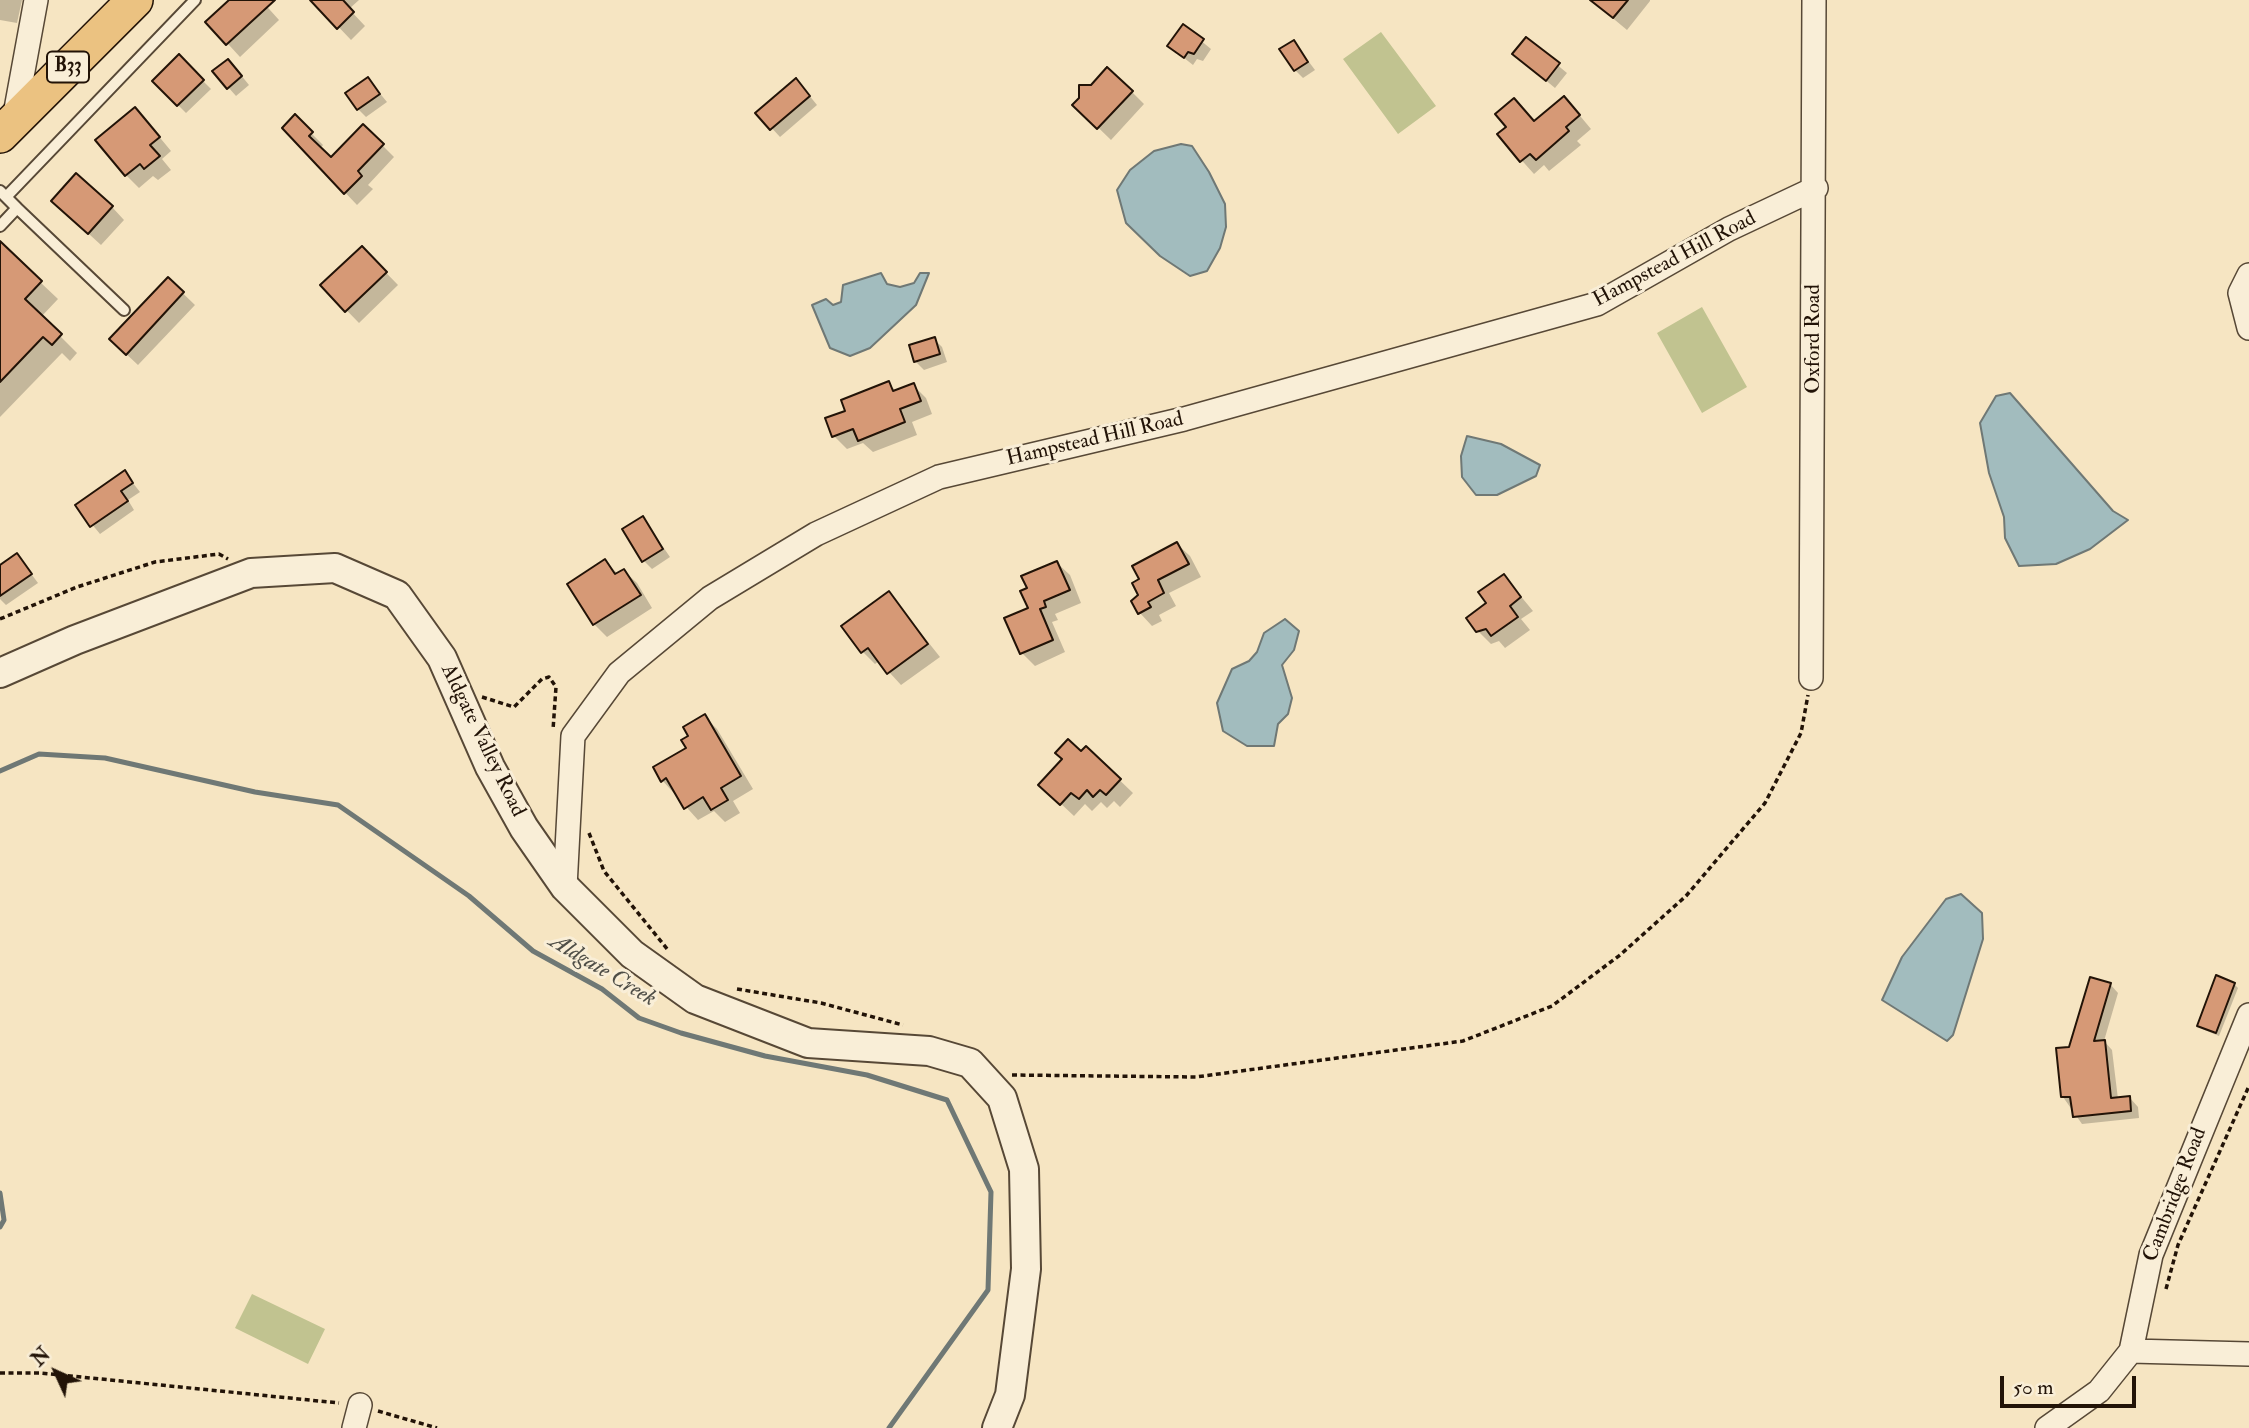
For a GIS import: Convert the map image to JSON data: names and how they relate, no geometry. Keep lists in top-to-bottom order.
{
  "streets": {
    "main road": ["B33"],
    "street": [
      "Hampstead Hill Road",
      "Oxford Road",
      "Aldgate Valley Road",
      "Cambridge Road"
    ]
  },
  "crossings": [
    ["Hampstead Hill Road", "Oxford Road"],
    ["Hampstead Hill Road", "Aldgate Valley Road"]
  ],
  "water": ["Aldgate Creek"],
  "scale_bar": "50 m",
  "north": "top left"
}
